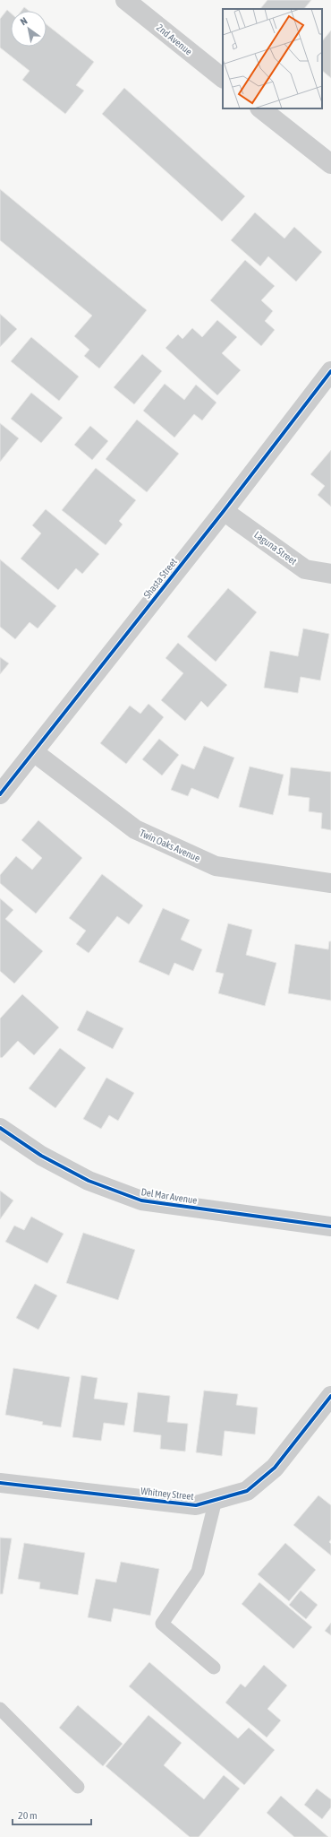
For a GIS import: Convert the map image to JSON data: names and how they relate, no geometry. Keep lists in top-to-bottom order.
{
  "streets": {
    "street": [
      "2nd Avenue",
      "Laguna Street",
      "Shasta Street",
      "Twin Oaks Avenue",
      "Del Mar Avenue",
      "Whitney Street"
    ]
  },
  "crossings": [
    ["Laguna Street", "Shasta Street"],
    ["Shasta Street", "Twin Oaks Avenue"]
  ],
  "scale_bar": "20 m",
  "north": "top left"
}
